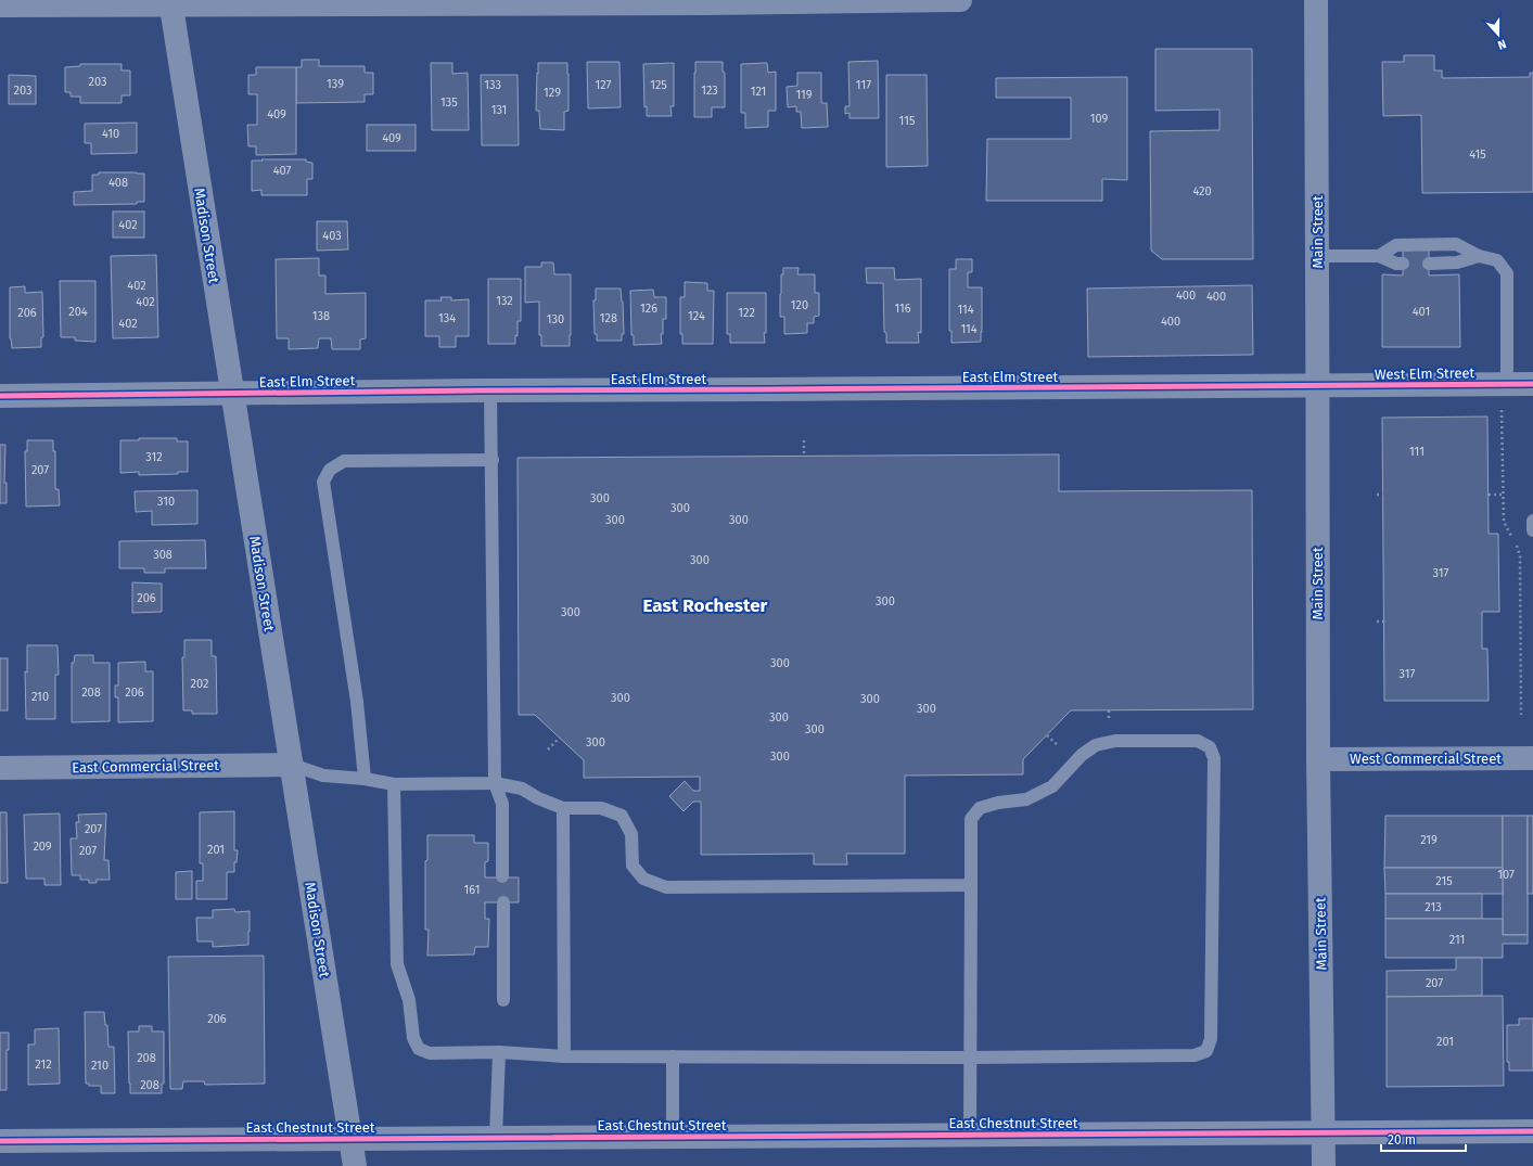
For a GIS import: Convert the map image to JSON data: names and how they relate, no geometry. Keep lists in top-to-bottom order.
{
  "streets": {
    "street": [
      "Main Street",
      "Madison Street",
      "West Elm Street",
      "East Elm Street",
      "West Commercial Street",
      "East Commercial Street",
      "East Chestnut Street"
    ]
  },
  "crossings": [
    ["Main Street", "West Elm Street"],
    ["Main Street", "East Elm Street"],
    ["Main Street", "West Commercial Street"],
    ["Main Street", "East Chestnut Street"],
    ["Madison Street", "East Elm Street"],
    ["Madison Street", "East Commercial Street"],
    ["Madison Street", "East Chestnut Street"],
    ["West Elm Street", "East Elm Street"]
  ],
  "districts": ["East Rochester"],
  "house_numbers": [
    "203",
    "139",
    "133",
    "127",
    "125",
    "117",
    "203",
    "123",
    "121",
    "129",
    "119",
    "135",
    "131",
    "409",
    "109",
    "115",
    "410",
    "409",
    "415",
    "407",
    "408",
    "420",
    "402",
    "403",
    "402",
    "400",
    "400",
    "132",
    "402",
    "120",
    "126",
    "116",
    "114",
    "204",
    "401",
    "206",
    "122",
    "138",
    "124",
    "134",
    "128",
    "130",
    "400",
    "402",
    "114",
    "111",
    "312",
    "207",
    "300",
    "310",
    "300",
    "300",
    "300",
    "308",
    "300",
    "317",
    "206",
    "300",
    "300",
    "300",
    "317",
    "202",
    "208",
    "206",
    "210",
    "300",
    "300",
    "300",
    "300",
    "300",
    "300",
    "300",
    "207",
    "219",
    "209",
    "201",
    "207",
    "107",
    "215",
    "161",
    "213",
    "211",
    "207",
    "206",
    "201",
    "208",
    "212",
    "210",
    "208"
  ],
  "scale_bar": "20 m",
  "north": "bottom"
}
